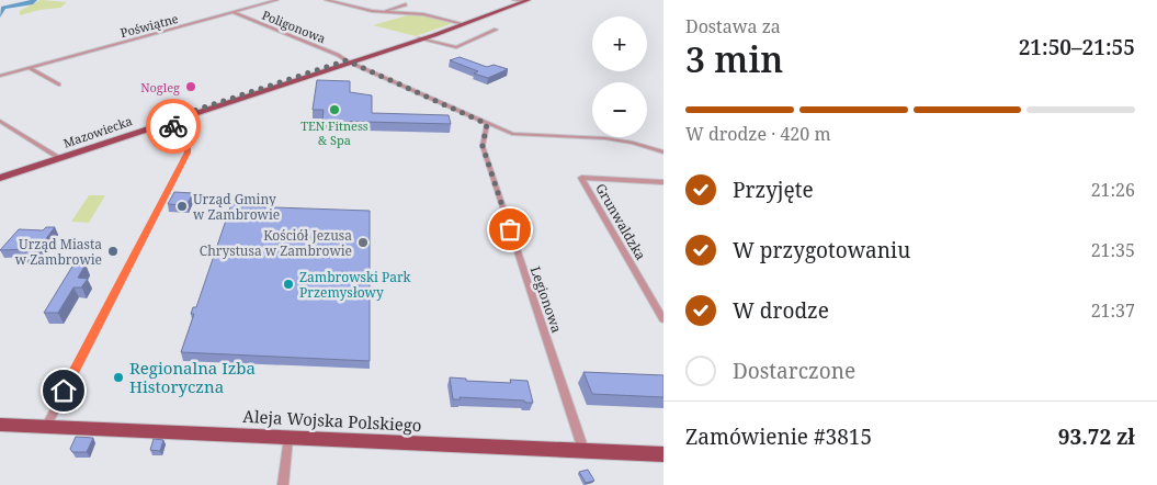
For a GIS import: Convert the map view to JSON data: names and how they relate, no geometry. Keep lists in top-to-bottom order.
{
  "streets": {
    "main road": ["Mazowiecka", "Aleja Wojska Polskiego"],
    "street": [
      "Poświątne",
      "Poligonowa",
      "Grunwaldzka",
      "Legionowa"
    ]
  },
  "crossings": [
    ["Poświątne", "Poligonowa"],
    ["Poligonowa", "Mazowiecka"],
    ["Poligonowa", "Legionowa"],
    ["Legionowa", "Aleja Wojska Polskiego"]
  ],
  "places": [
    "Nogleg",
    "TEN Fitness & Spa",
    "Urząd Gminy w Zambrowie",
    "Kościół Jezusa Chrystusa w Zambrowie",
    "Urząd Miasta w Zambrowie",
    "Zambrowski Park Przemysłowy",
    "Regionalna Izba Historyczna"
  ],
  "page": {
    "heading": ["3 min", "Dostawa za", "21:50–21:55"],
    "panel": ["Zamówienie #3815", "93.72 zł"],
    "map_buttons": ["+", "−"],
    "bar": "W drodze · 420 m",
    "list": [
      ["Przyjęte", "21:26"],
      ["W przygotowaniu", "21:35"],
      ["W drodze", "21:37"],
      "Dostarczone"
    ]
  }
}
